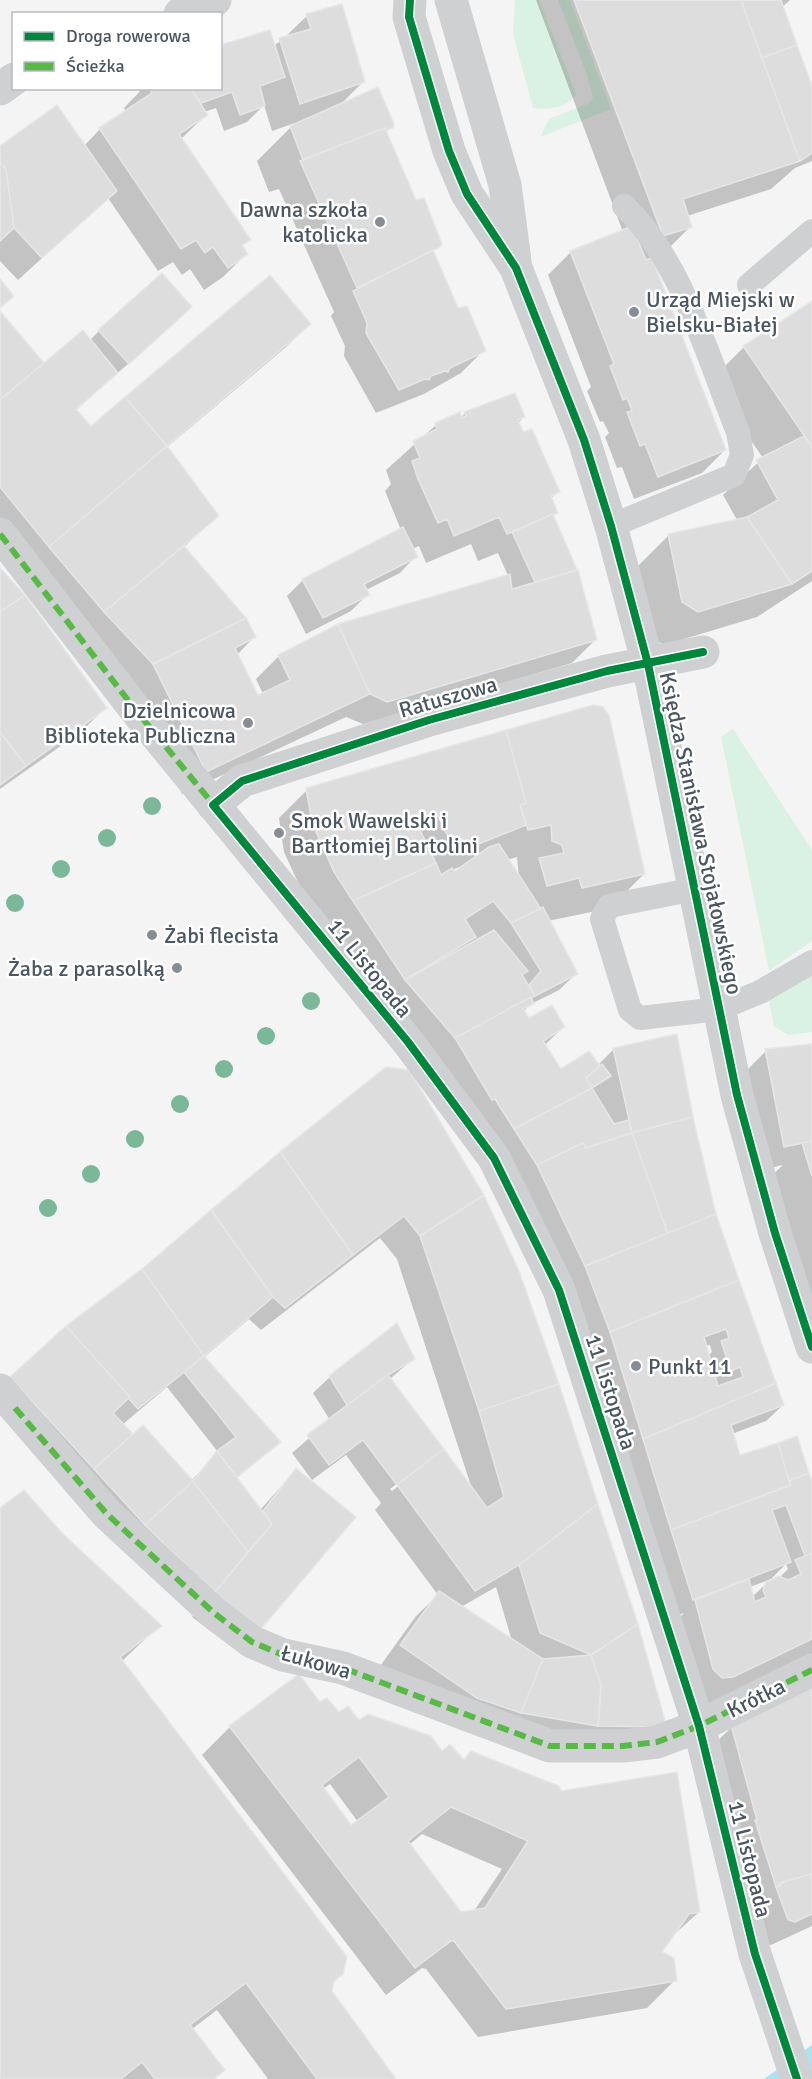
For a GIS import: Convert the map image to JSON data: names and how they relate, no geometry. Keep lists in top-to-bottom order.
{
  "streets": {
    "street": [
      "Ratuszowa",
      "Księdza Stanisława Stojałowskiego",
      "11 Listopada",
      "Łukowa",
      "Krótka"
    ]
  },
  "crossings": [
    ["Ratuszowa", "Księdza Stanisława Stojałowskiego"],
    ["Ratuszowa", "11 Listopada"],
    ["11 Listopada", "Łukowa"],
    ["11 Listopada", "Krótka"],
    ["Łukowa", "Krótka"]
  ],
  "places": [
    "Dawna szkoła katolicka",
    "Urząd Miejski w Bielsku-Białej",
    "Dzielnicowa Biblioteka Publiczna",
    "Smok Wawelski i Bartłomiej Bartolini",
    "Żabi flecista",
    "Żaba z parasolką",
    "Punkt 11"
  ],
  "legend": ["Droga rowerowa", "Ścieżka"]
}
